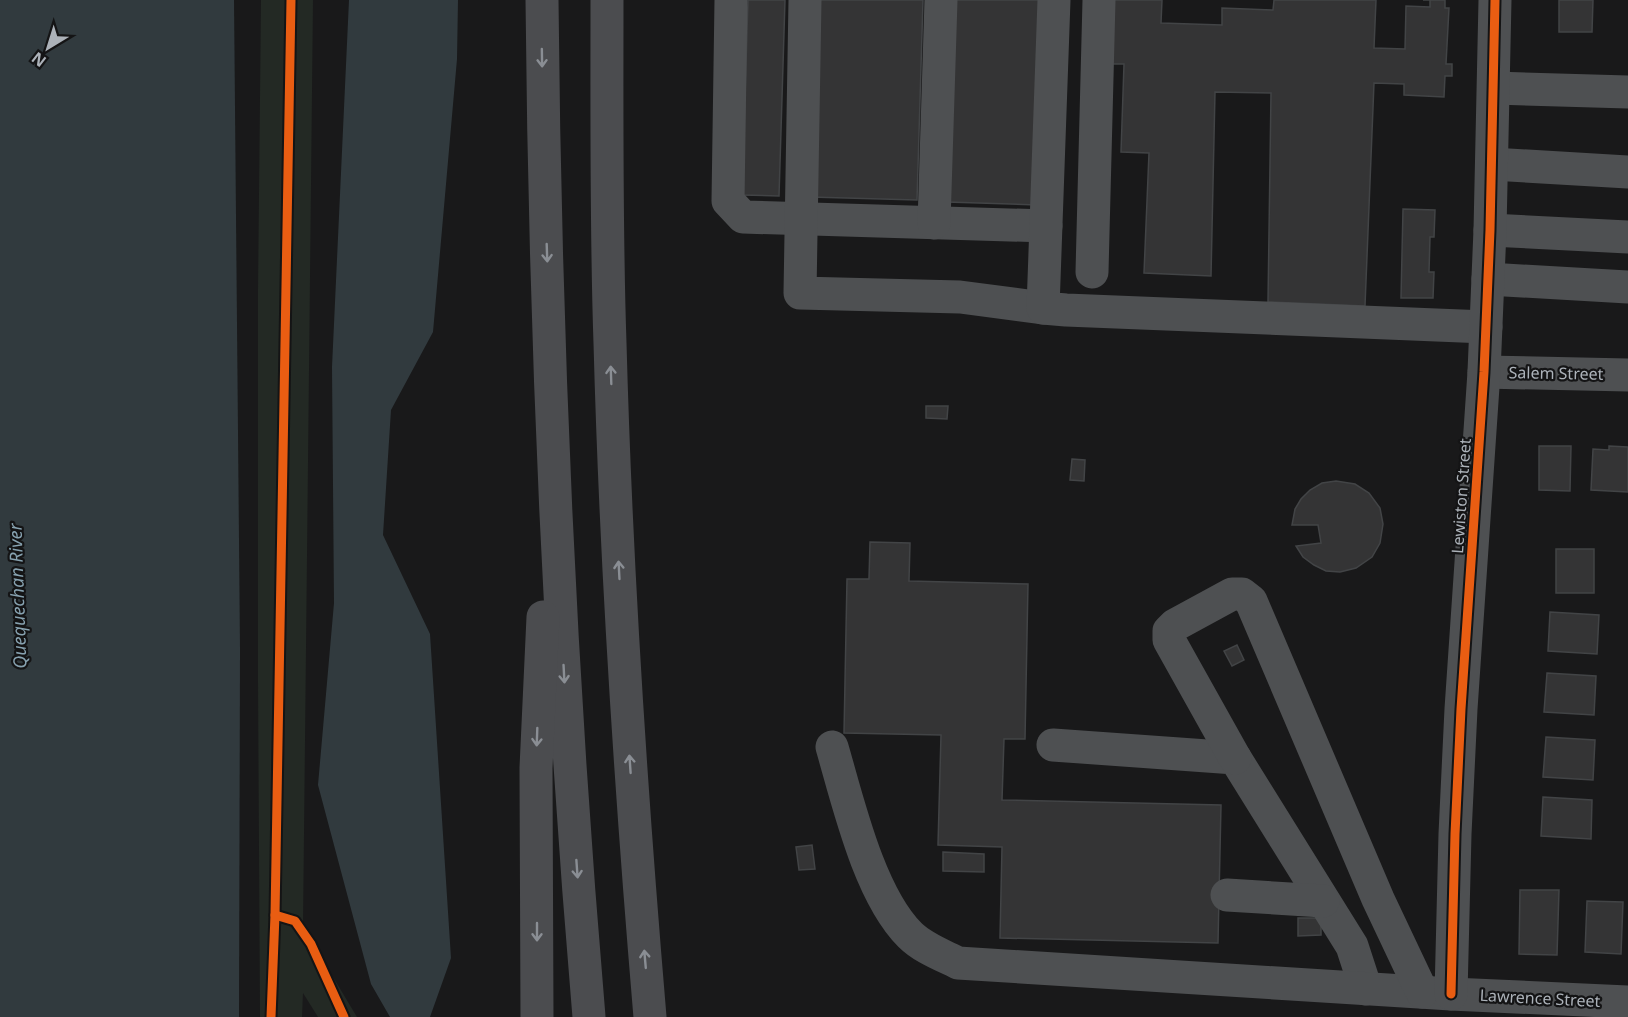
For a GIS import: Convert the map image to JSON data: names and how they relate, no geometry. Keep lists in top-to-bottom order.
{
  "streets": {
    "street": ["Salem Street", "Lewiston Street", "Lawrence Street"]
  },
  "crossings": [
    ["Salem Street", "Lewiston Street"],
    ["Lewiston Street", "Lawrence Street"]
  ],
  "water": ["Quequechan River"],
  "north": "bottom left"
}
